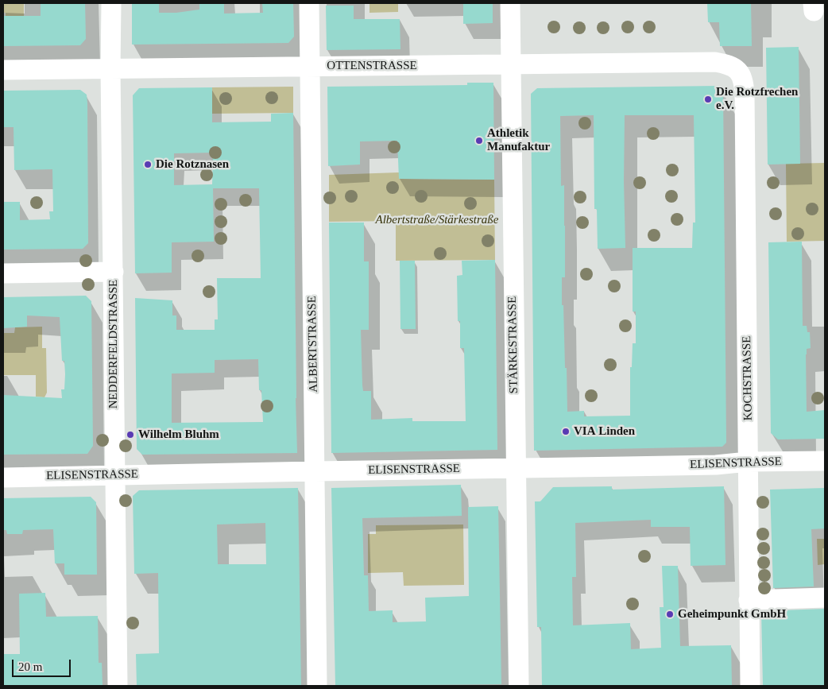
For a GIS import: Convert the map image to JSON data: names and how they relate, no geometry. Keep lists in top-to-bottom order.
{
  "streets": {
    "street": [
      "OTTENSTRASSE",
      "NEDDERFELDSTRASSE",
      "ALBERTSTRASSE",
      "STÄRKESTRASSE",
      "KOCHSTRASSE",
      "ELISENSTRASSE"
    ]
  },
  "crossings": [
    ["OTTENSTRASSE", "NEDDERFELDSTRASSE"],
    ["OTTENSTRASSE", "ALBERTSTRASSE"],
    ["OTTENSTRASSE", "STÄRKESTRASSE"],
    ["OTTENSTRASSE", "KOCHSTRASSE"],
    ["NEDDERFELDSTRASSE", "ELISENSTRASSE"],
    ["ALBERTSTRASSE", "ELISENSTRASSE"],
    ["STÄRKESTRASSE", "ELISENSTRASSE"],
    ["KOCHSTRASSE", "ELISENSTRASSE"]
  ],
  "parks": ["Albertstraße/Stärkestraße"],
  "places": [
    "Die Rotzfrechen e.V.",
    "Athletik Manufaktur",
    "Die Rotznasen",
    "VIA Linden",
    "Wilhelm Bluhm",
    "Geheimpunkt GmbH"
  ],
  "scale_bar": "20 m"
}
